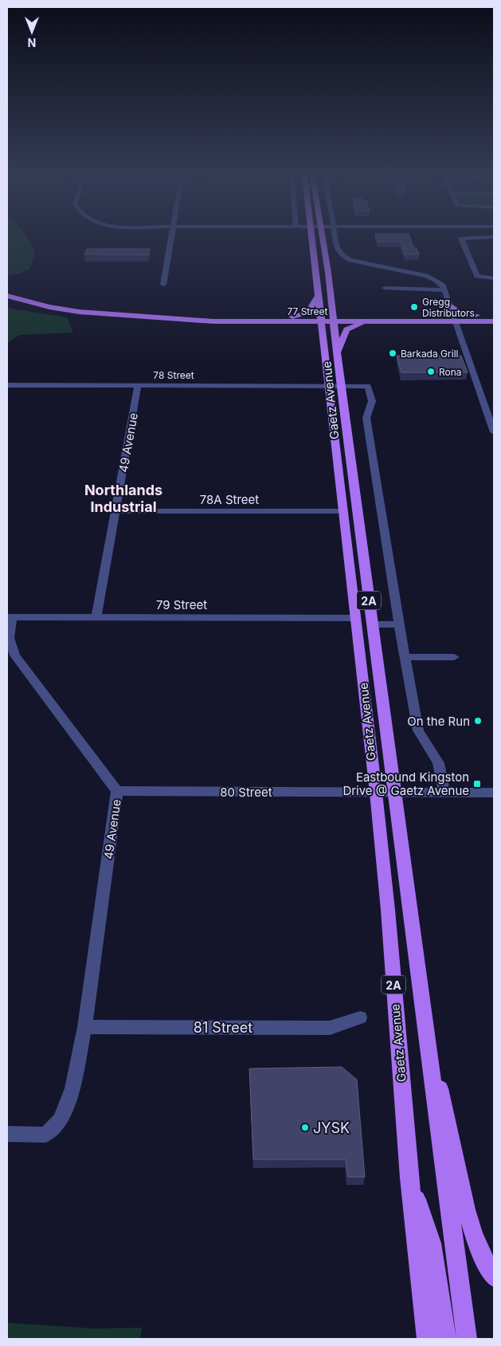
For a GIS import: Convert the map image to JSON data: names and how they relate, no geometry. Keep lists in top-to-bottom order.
{
  "streets": {
    "main road": ["77 Street", "Gaetz Avenue", "2A"],
    "street": [
      "78 Street",
      "49 Avenue",
      "78A Street",
      "79 Street",
      "80 Street",
      "81 Street"
    ]
  },
  "crossings": [
    ["77 Street", "Gaetz Avenue"],
    ["78 Street", "Gaetz Avenue"],
    ["78 Street", "49 Avenue"],
    ["Gaetz Avenue", "78A Street"],
    ["Gaetz Avenue", "79 Street"],
    ["Gaetz Avenue", "80 Street"],
    ["49 Avenue", "78A Street"],
    ["49 Avenue", "79 Street"],
    ["49 Avenue", "80 Street"],
    ["49 Avenue", "81 Street"]
  ],
  "districts": ["Northlands Industrial"],
  "places": {
    "other": [
      "Gregg Distributors",
      "Barkada Grill",
      "Rona",
      "On the Run",
      "JYSK"
    ],
    "transit": ["Eastbound Kingston Drive @ Gaetz Avenue"]
  },
  "north": "bottom"
}
